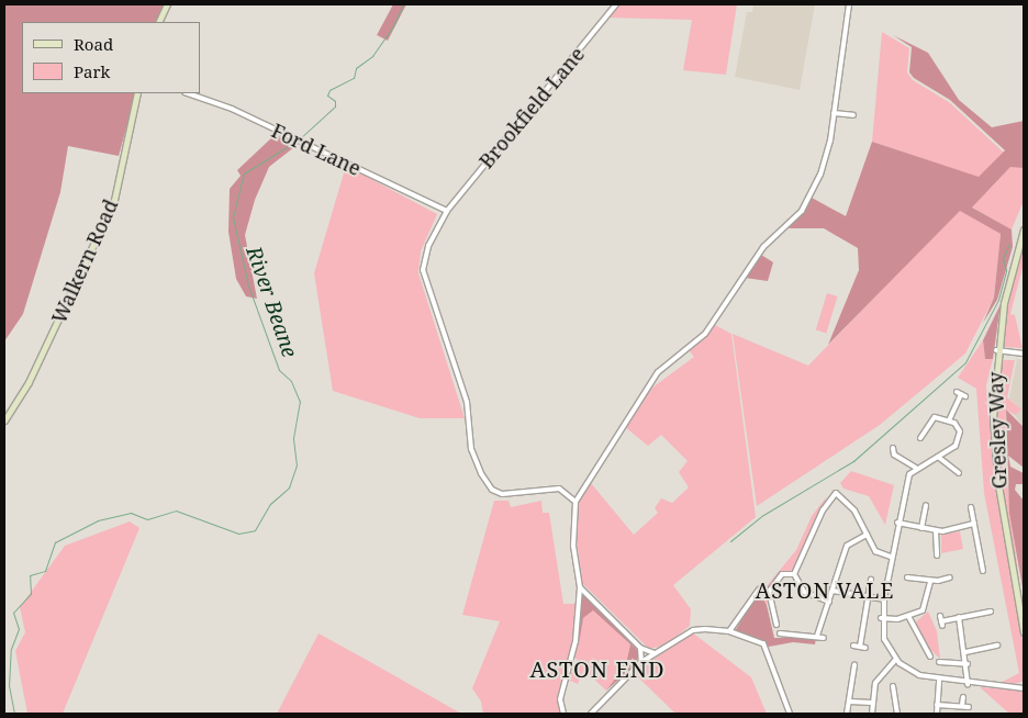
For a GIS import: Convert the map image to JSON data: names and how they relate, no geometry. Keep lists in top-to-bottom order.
{
  "streets": {
    "street": [
      "Brookfield Lane",
      "Ford Lane",
      "Walkern Road",
      "Gresley Way"
    ]
  },
  "crossings": [
    ["Brookfield Lane", "Ford Lane"]
  ],
  "districts": ["ASTON VALE", "ASTON END"],
  "water": ["River Beane"],
  "legend": ["Road", "Park"]
}
